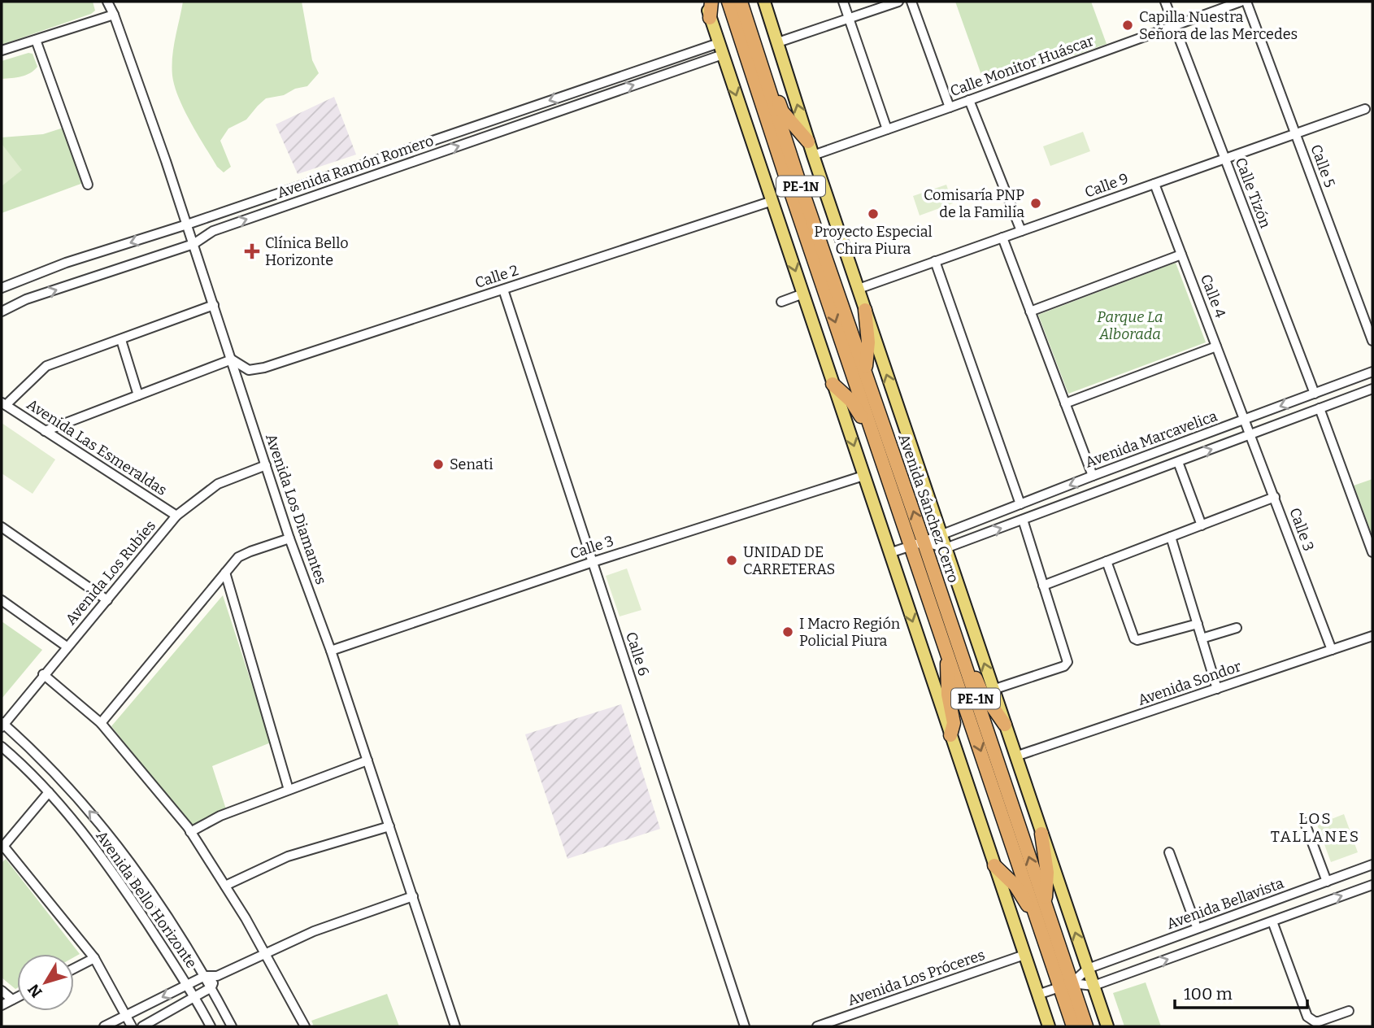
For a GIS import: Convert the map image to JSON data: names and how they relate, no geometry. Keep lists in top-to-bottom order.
{
  "streets": {
    "highway": ["PE-1N", "Avenida Sánchez Cerro"],
    "street": [
      "Calle Monitor Huáscar",
      "Calle 5",
      "Avenida Ramón Romero",
      "Calle 9",
      "Calle Tizón",
      "Calle 2",
      "Calle 4",
      "Avenida Marcavelica",
      "Avenida Las Esmeraldas",
      "Avenida Los Diamantes",
      "Calle 3",
      "Avenida Los Rubíes",
      "Calle 6",
      "Avenida Sondor",
      "Avenida Bello Horizonte",
      "Avenida Bellavista",
      "Avenida Los Próceres"
    ]
  },
  "crossings": [
    ["Calle Monitor Huáscar", "Calle Tizón"],
    ["Calle Monitor Huáscar", "Avenida Sánchez Cerro"],
    ["Calle 5", "Calle 9"],
    ["Avenida Ramón Romero", "Avenida Los Diamantes"],
    ["Calle 9", "Calle Tizón"],
    ["Calle 9", "Calle 4"],
    ["Calle 9", "Avenida Sánchez Cerro"],
    ["Calle Tizón", "Avenida Marcavelica"],
    ["Calle 2", "Avenida Los Diamantes"],
    ["Calle 2", "Calle 6"],
    ["Calle 4", "Avenida Marcavelica"],
    ["Calle 4", "Calle 3"],
    ["Avenida Marcavelica", "Avenida Sánchez Cerro"],
    ["Avenida Marcavelica", "Calle 3"],
    ["Avenida Las Esmeraldas", "Avenida Los Rubíes"],
    ["Avenida Sánchez Cerro", "Avenida Sondor"],
    ["Avenida Sánchez Cerro", "Avenida Bellavista"],
    ["Avenida Los Diamantes", "Calle 3"],
    ["Avenida Los Diamantes", "Avenida Los Rubíes"],
    ["Calle 3", "Calle 6"],
    ["Calle 3", "Avenida Sondor"],
    ["Avenida Los Rubíes", "Avenida Bello Horizonte"]
  ],
  "districts": ["LOS TALLANES"],
  "parks": ["Parque La Alborada"],
  "places": {
    "other": [
      "Capilla Nuestra Señora de las Mercedes",
      "Comisaría PNP de la Familia",
      "Proyecto Especial Chira Piura",
      "Senati",
      "UNIDAD DE CARRETERAS",
      "I Macro Región Policial Piura"
    ],
    "health": ["Clínica Bello Horizonte"]
  },
  "scale_bar": "100 m",
  "north": "bottom left"
}
